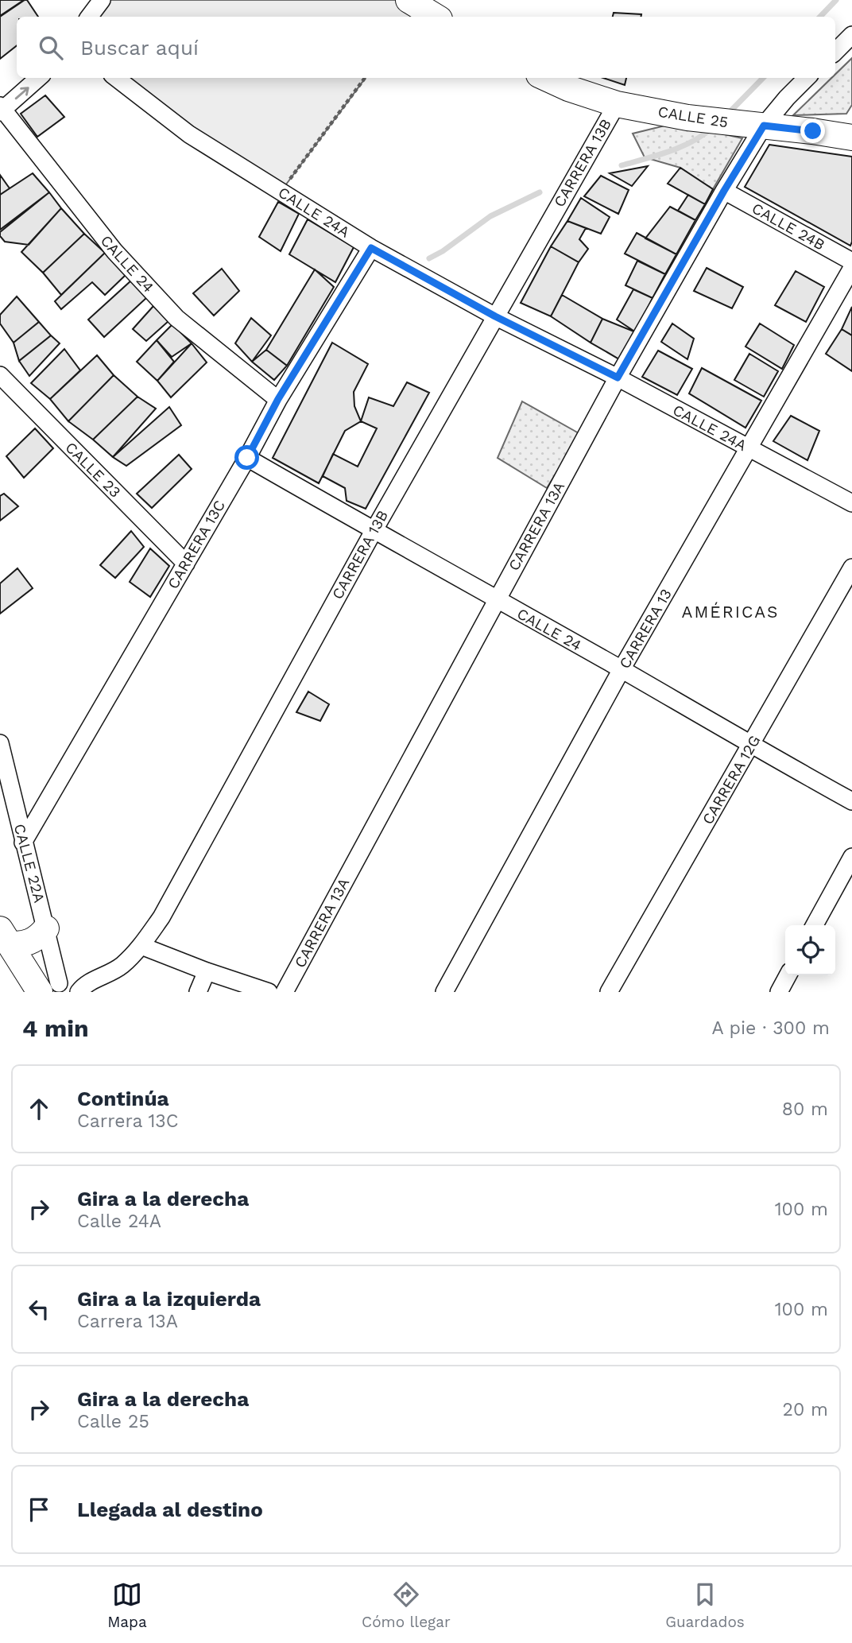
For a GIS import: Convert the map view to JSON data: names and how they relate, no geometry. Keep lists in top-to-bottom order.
{
  "streets": {
    "street": [
      "CALLE 25",
      "CARRERA 13B",
      "CALLE 24A",
      "CALLE 24B",
      "CALLE 24",
      "CALLE 23",
      "CARRERA 13A",
      "CARRERA 13C",
      "CARRERA 13",
      "CARRERA 12G",
      "CALLE 22A"
    ]
  },
  "crossings": [
    ["CALLE 25", "CARRERA 13B"],
    ["CALLE 25", "CARRERA 13A"],
    ["CARRERA 13B", "CALLE 24A"],
    ["CARRERA 13B", "CALLE 24"],
    ["CARRERA 13B", "CALLE 22A"],
    ["CALLE 24A", "CARRERA 13A"],
    ["CALLE 24A", "CARRERA 13C"],
    ["CALLE 24A", "CARRERA 13"],
    ["CALLE 24B", "CARRERA 13A"],
    ["CALLE 24", "CARRERA 13A"],
    ["CALLE 24", "CARRERA 13C"],
    ["CALLE 24", "CARRERA 13"],
    ["CALLE 24", "CARRERA 12G"],
    ["CALLE 23", "CARRERA 13C"],
    ["CARRERA 13C", "CALLE 22A"]
  ],
  "districts": ["AMÉRICAS"],
  "page": {
    "search": "Buscar aquí",
    "heading": ["4 min", "A pie · 300 m"],
    "list": [
      ["Continúa", "Carrera 13C", "80 m"],
      ["Gira a la derecha", "Calle 24A", "100 m"],
      ["Gira a la izquierda", "Carrera 13A", "100 m"],
      ["Gira a la derecha", "Calle 25", "20 m"],
      "Llegada al destino"
    ],
    "nav": ["Mapa", "Cómo llegar", "Guardados"]
  }
}
